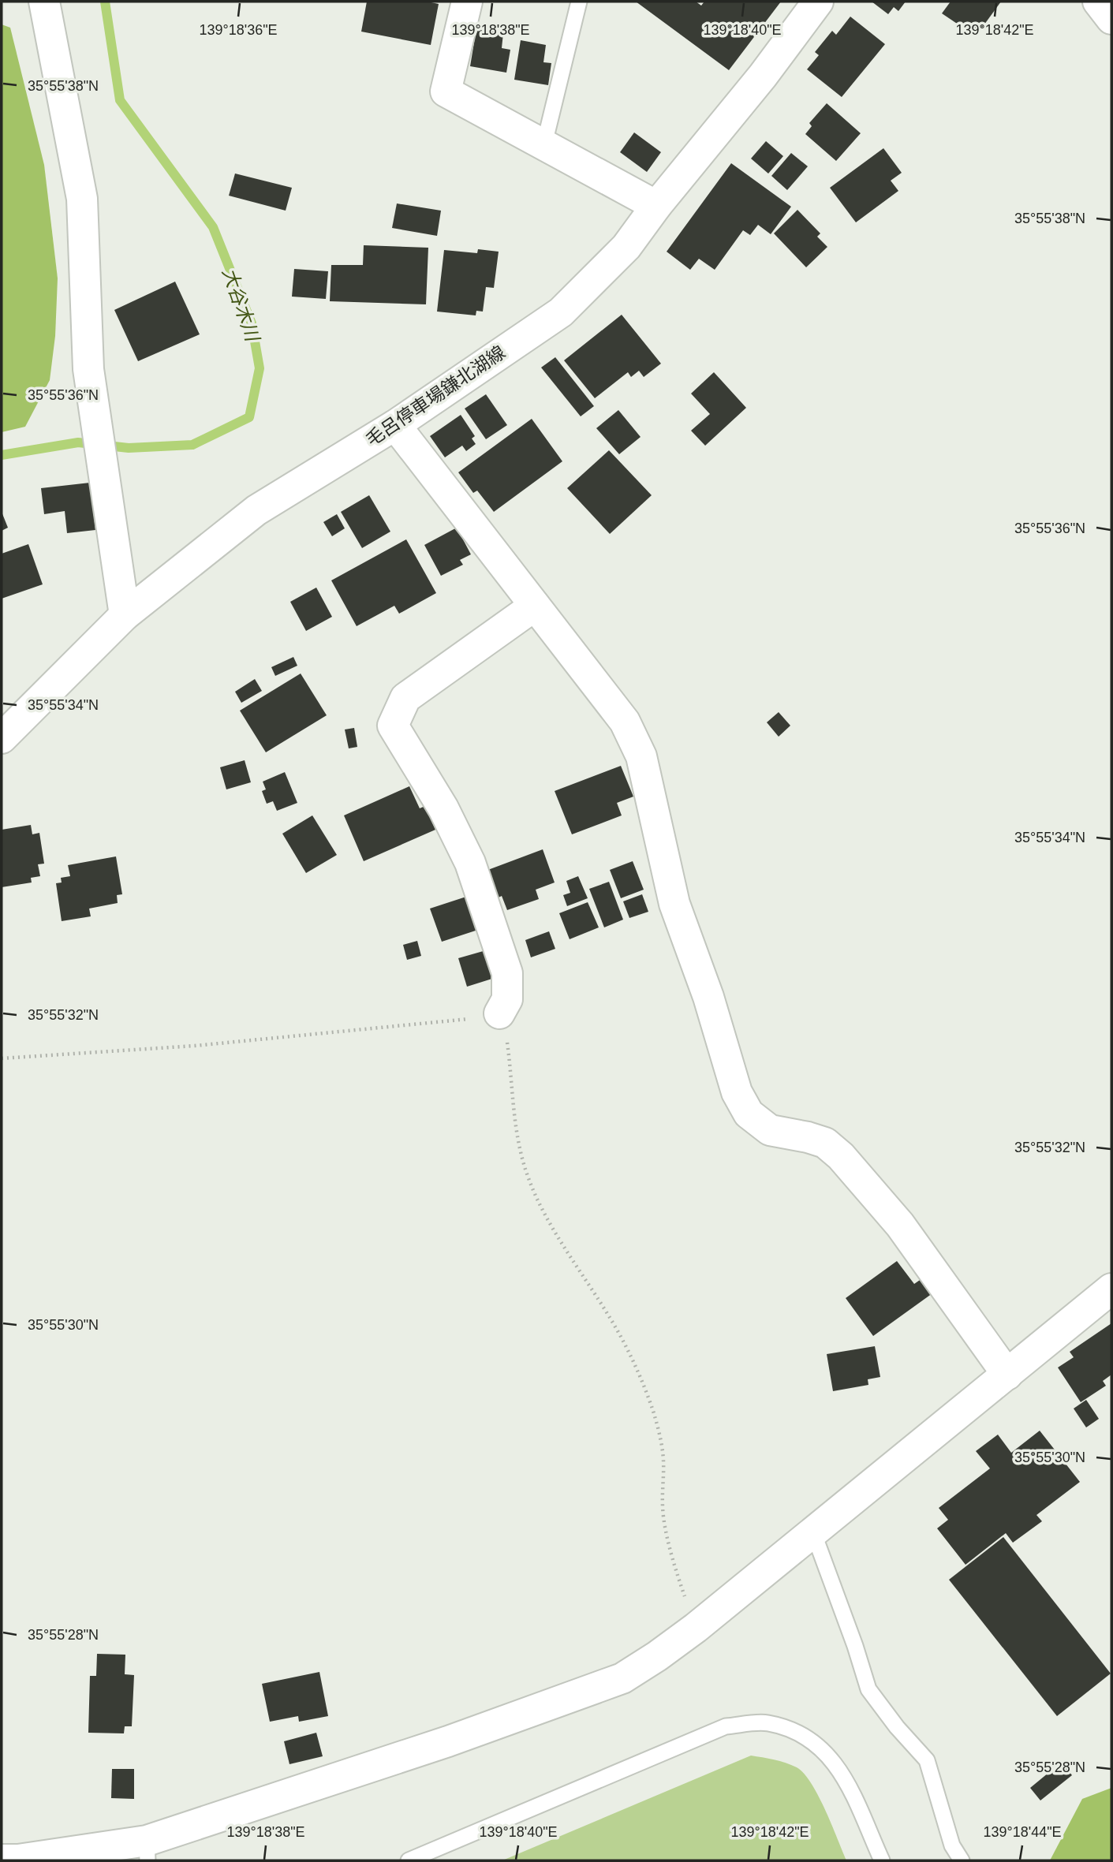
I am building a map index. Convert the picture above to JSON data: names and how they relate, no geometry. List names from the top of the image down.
{
  "streets": {
    "street": ["毛呂停車場鎌北湖線"]
  },
  "water": ["大谷木川"],
  "coordinates": [
    "139°18'36\"E",
    "139°18'38\"E",
    "139°18'40\"E",
    "139°18'42\"E",
    "35°55'38\"N",
    "35°55'36\"N",
    "35°55'34\"N",
    "35°55'32\"N",
    "35°55'30\"N",
    "35°55'28\"N",
    "139°18'44\"E"
  ]
}
